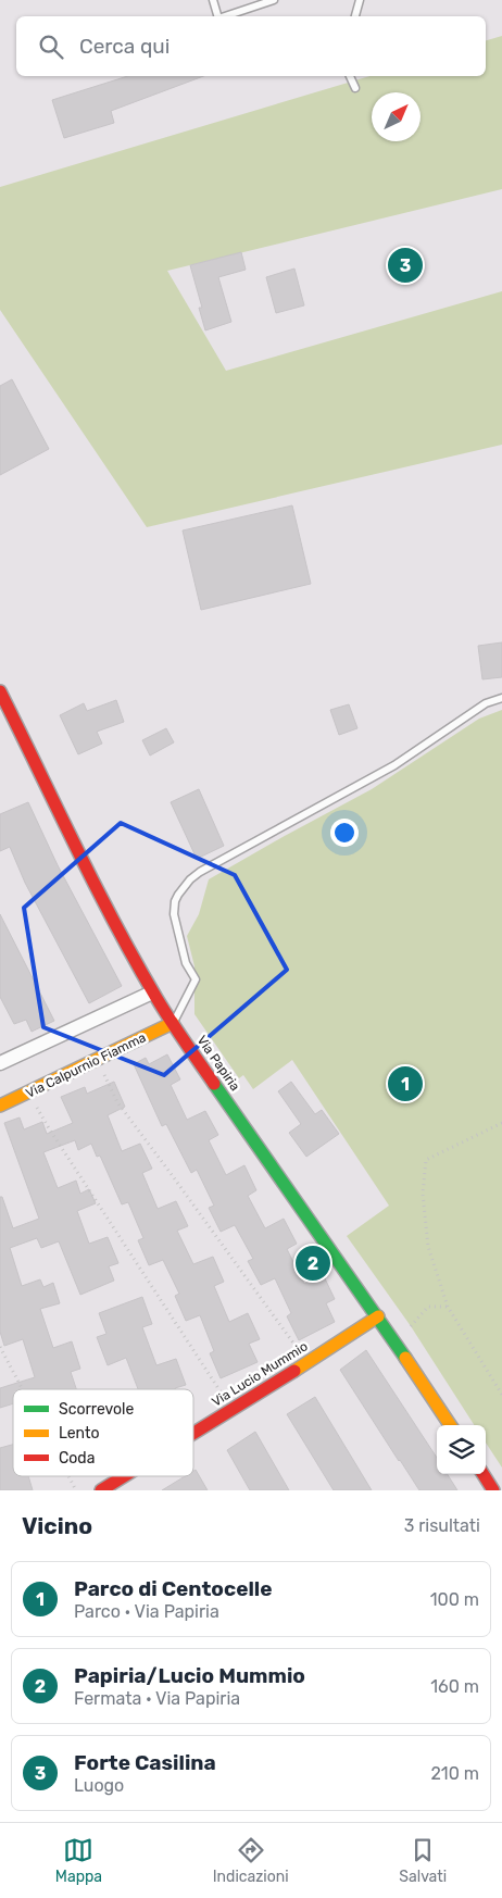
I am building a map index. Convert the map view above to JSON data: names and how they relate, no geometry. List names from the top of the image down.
{
  "streets": {
    "street": ["Via Papiria", "Via Calpurnio Fiamma", "Via Lucio Mummio"]
  },
  "crossings": [
    ["Via Papiria", "Via Calpurnio Fiamma"],
    ["Via Papiria", "Via Lucio Mummio"]
  ],
  "legend": ["Scorrevole", "Lento", "Coda"],
  "north": "top right",
  "page": {
    "search": "Cerca qui",
    "pins": ["3", "1", "2"],
    "heading": ["Vicino", "3 risultati"],
    "list": [
      {
        "mark": "1",
        "name": "Parco di Centocelle",
        "note": "Parco · Via Papiria",
        "value": "100 m"
      },
      {
        "mark": "2",
        "name": "Papiria/Lucio Mummio",
        "note": "Fermata · Via Papiria",
        "value": "160 m"
      },
      {
        "mark": "3",
        "name": "Forte Casilina",
        "note": "Luogo",
        "value": "210 m"
      }
    ],
    "nav": ["Mappa", "Indicazioni", "Salvati"]
  }
}
